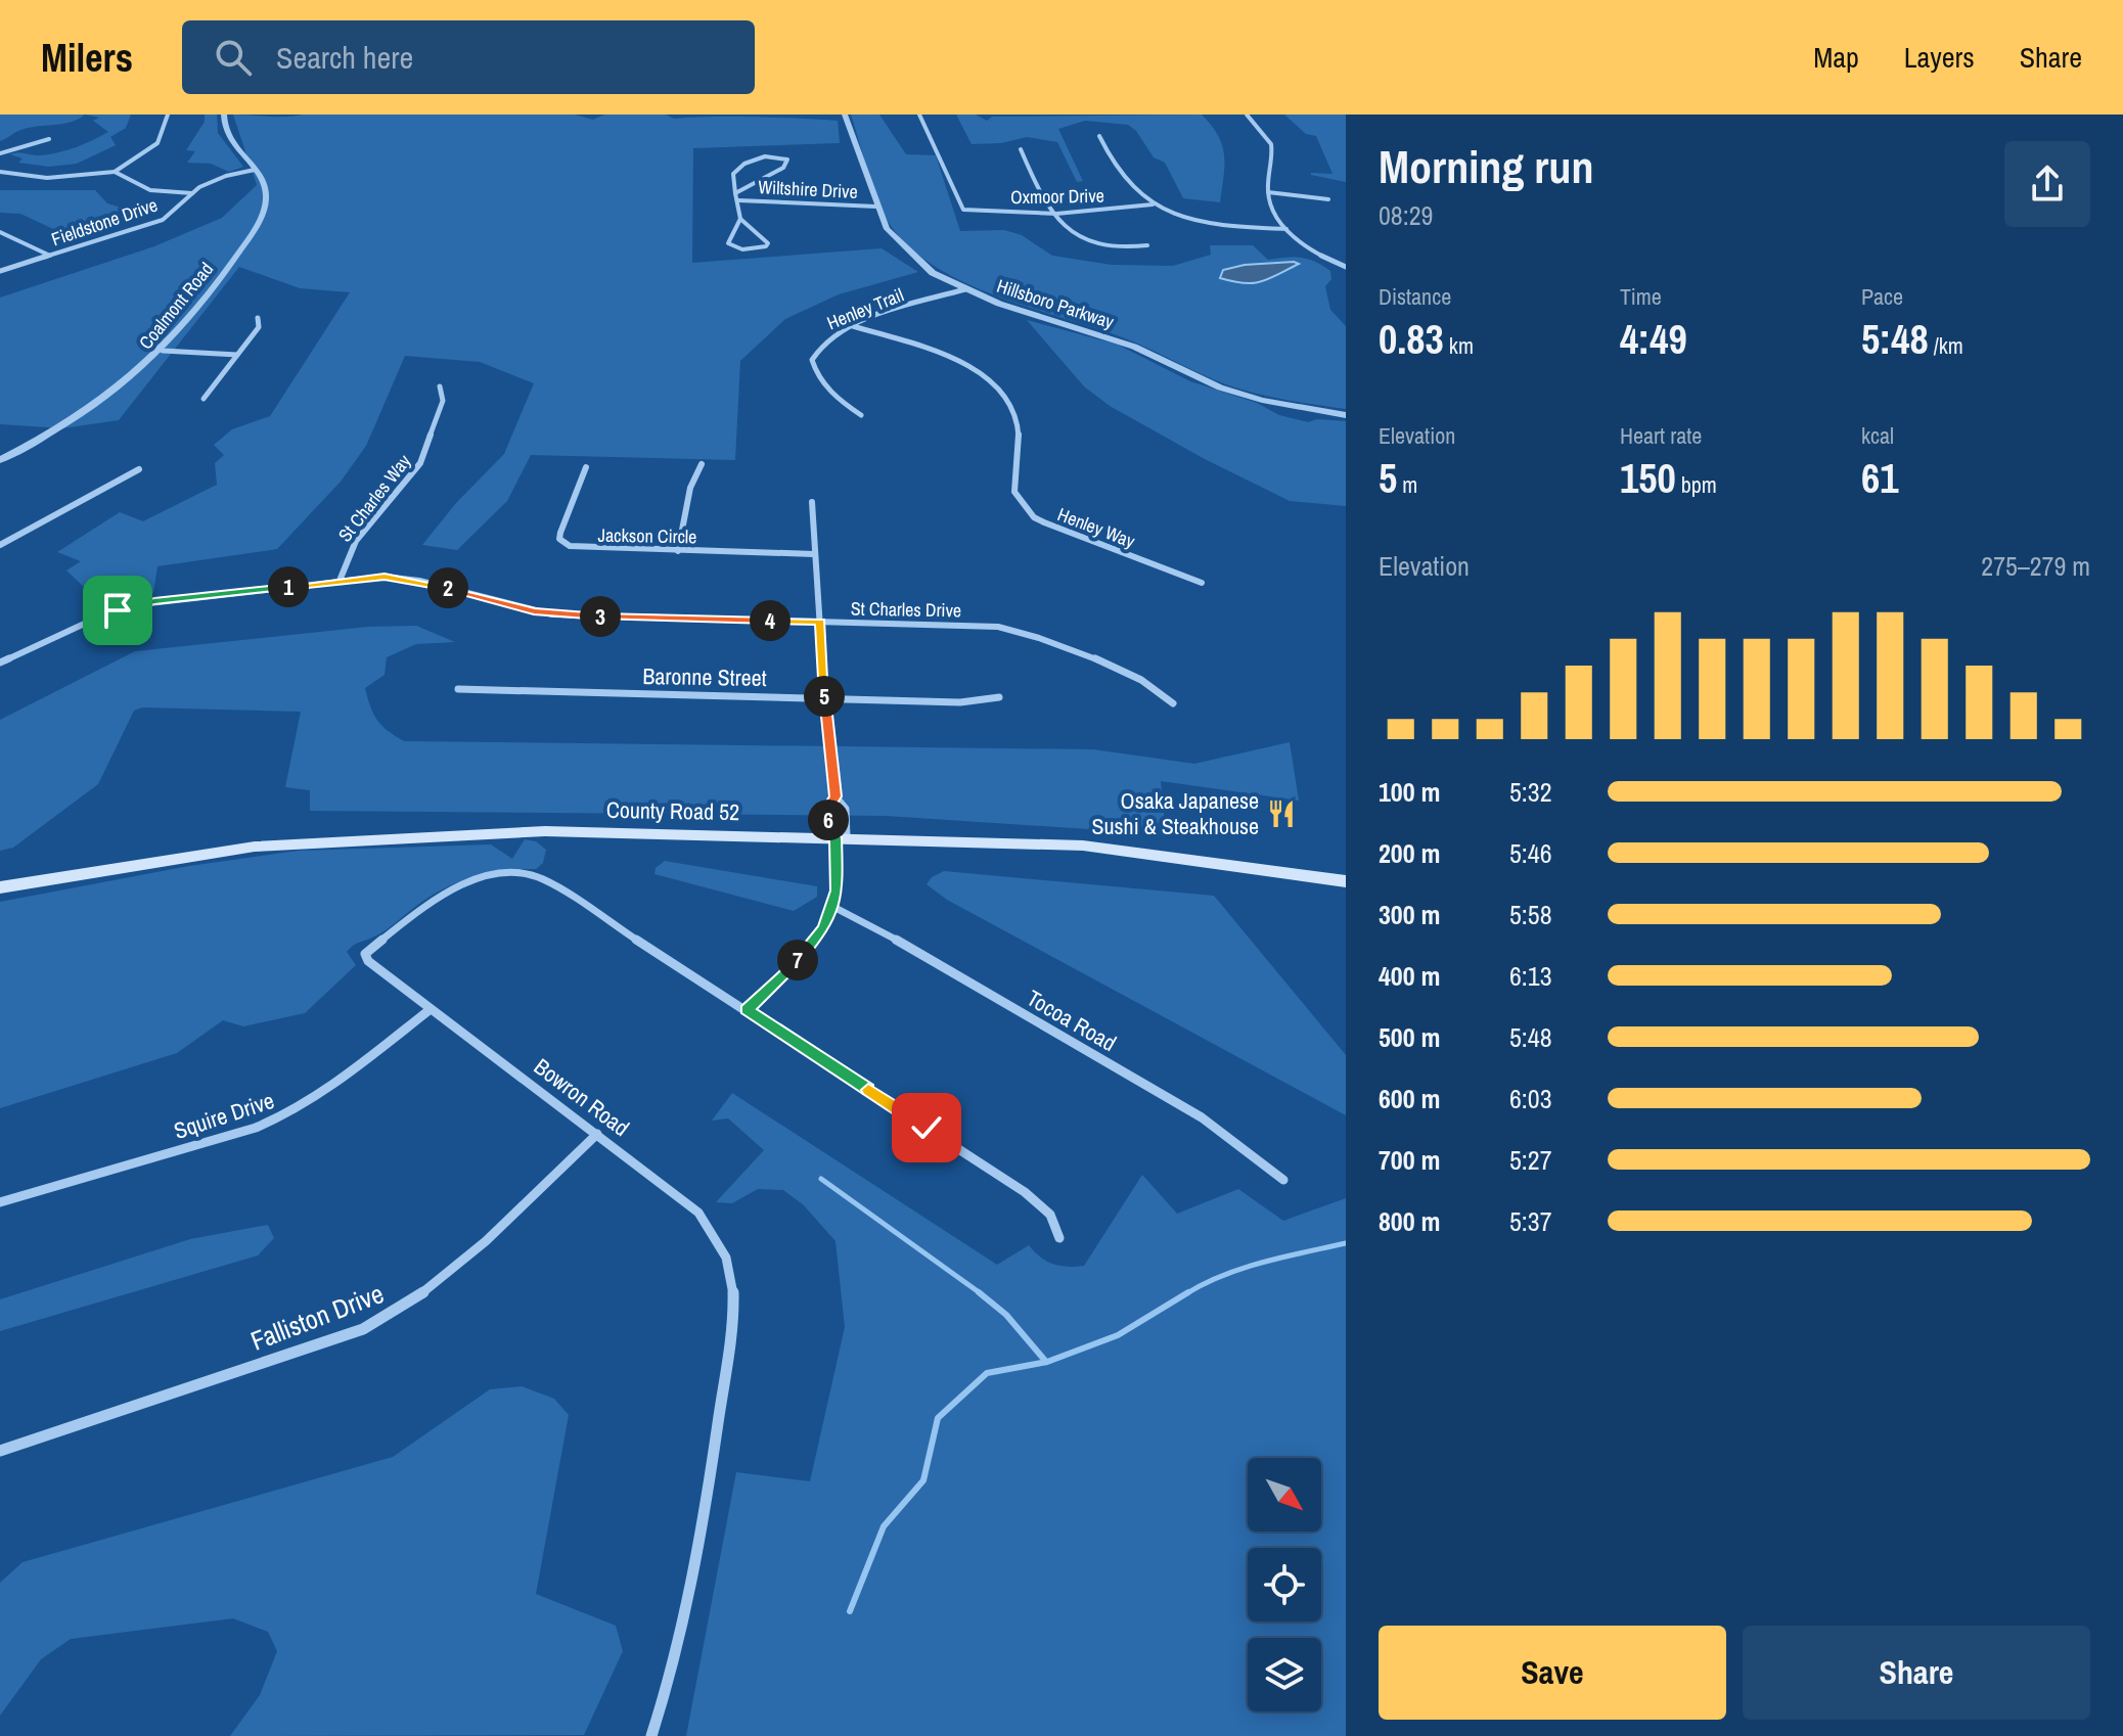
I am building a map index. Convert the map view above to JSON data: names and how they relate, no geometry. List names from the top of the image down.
{
  "streets": {
    "main road": ["County Road 52"],
    "street": [
      "Wiltshire Drive",
      "Oxmoor Drive",
      "Fieldstone Drive",
      "Hillsboro Parkway",
      "Coalmont Road",
      "Henley Trail",
      "St Charles Way",
      "Henley Way",
      "Jackson Circle",
      "St Charles Drive",
      "Baronne Street",
      "Tocoa Road",
      "Bowron Road",
      "Squire Drive",
      "Falliston Drive"
    ]
  },
  "crossings": [
    ["Wiltshire Drive", "Hillsboro Parkway"],
    ["Fieldstone Drive", "Coalmont Road"],
    ["Hillsboro Parkway", "Henley Trail"],
    ["Henley Trail", "Henley Way"],
    ["St Charles Way", "St Charles Drive"],
    ["Bowron Road", "Squire Drive"],
    ["Bowron Road", "Falliston Drive"]
  ],
  "places": {
    "restaurant": ["Osaka Japanese Sushi & Steakhouse"]
  },
  "north": "bottom right",
  "page": {
    "header": "Milers",
    "search": "Search here",
    "nav": ["Map", "Layers", "Share"],
    "heading": ["Morning run", "08:29"],
    "stats": [
      ["Distance", "0.83 km"],
      ["Time", "4:49"],
      ["Pace", "5:48 /km"],
      ["Elevation", "5 m"],
      ["Heart rate", "150 bpm"],
      ["kcal", "61"]
    ],
    "chart": ["Elevation", "275–279 m"],
    "pins": [
      "1",
      "2",
      "3",
      "4",
      "5",
      "6",
      "7"
    ],
    "list": [
      {
        "name": "100 m",
        "note": "5:32"
      },
      {
        "name": "200 m",
        "note": "5:46"
      },
      {
        "name": "300 m",
        "note": "5:58"
      },
      {
        "name": "400 m",
        "note": "6:13"
      },
      {
        "name": "500 m",
        "note": "5:48"
      },
      {
        "name": "600 m",
        "note": "6:03"
      },
      {
        "name": "700 m",
        "note": "5:27"
      },
      {
        "name": "800 m",
        "note": "5:37"
      }
    ],
    "buttons": ["Save", "Share"]
  }
}
